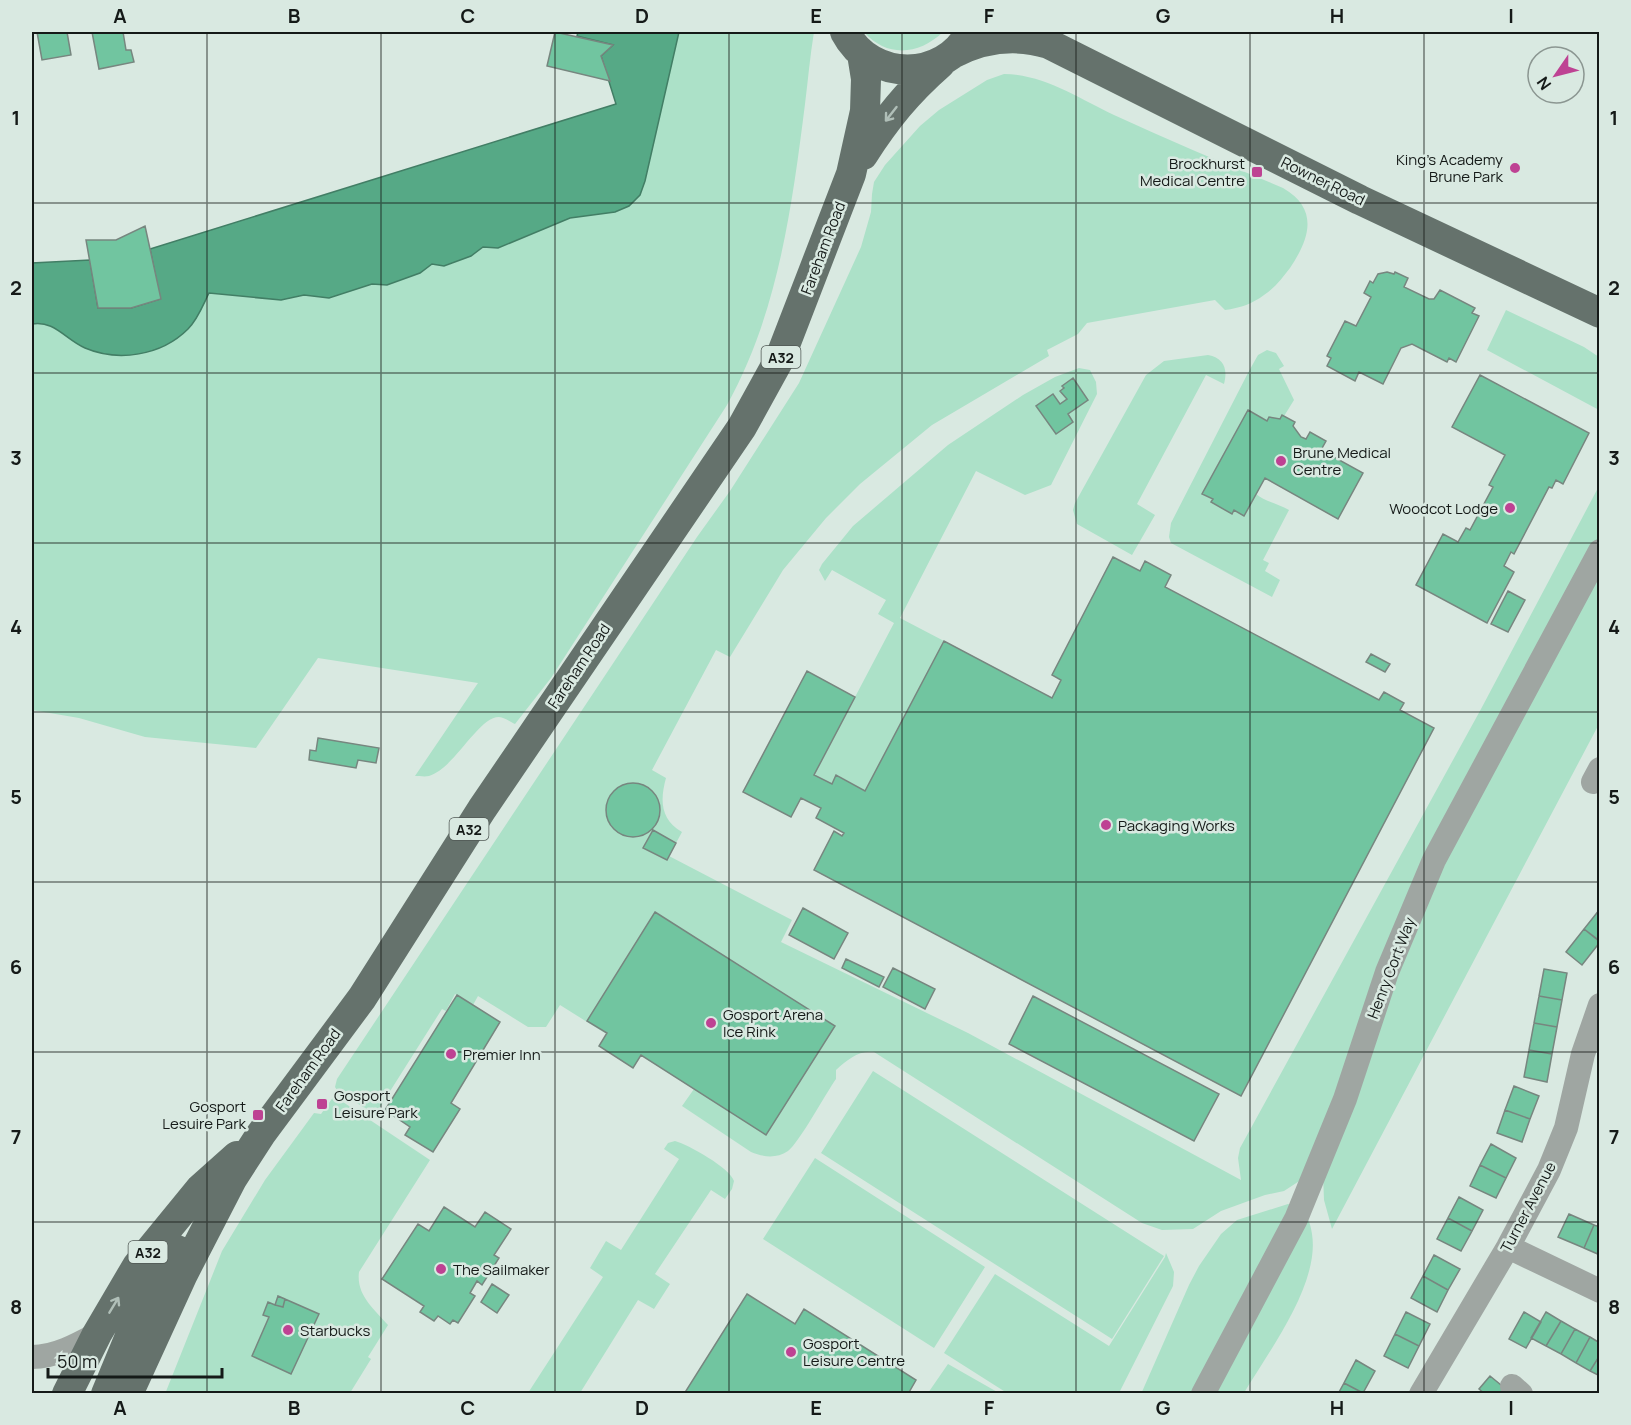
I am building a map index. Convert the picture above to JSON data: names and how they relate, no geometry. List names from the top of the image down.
{
  "streets": {
    "main road": ["Rowner Road", "Fareham Road", "A32"],
    "street": ["Henry Cort Way", "Turner Avenue"]
  },
  "crossings": [
    ["Rowner Road", "Fareham Road"],
    ["Fareham Road", "A32"]
  ],
  "places": {
    "other": [
      "King's Academy Brune Park",
      "Brune Medical Centre",
      "Woodcot Lodge",
      "Packaging Works",
      "Gosport Arena Ice Rink",
      "Premier Inn",
      "The Sailmaker",
      "Starbucks",
      "Gosport Leisure Centre"
    ],
    "transit": ["Brockhurst Medical Centre", "Gosport Leisure Park", "Gosport Lesuire Park"]
  },
  "scale_bar": "50 m",
  "north": "bottom left",
  "grid": {
    "columns": [
      "A",
      "B",
      "C",
      "D",
      "E",
      "F",
      "G",
      "H",
      "I"
    ],
    "rows": [
      "1",
      "2",
      "3",
      "4",
      "5",
      "6",
      "7",
      "8"
    ]
  }
}
